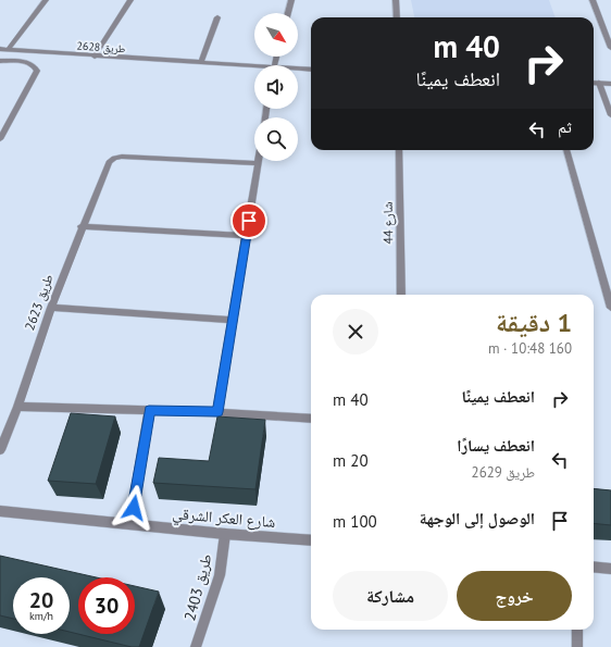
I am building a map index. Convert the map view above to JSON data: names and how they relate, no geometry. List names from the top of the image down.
{
  "streets": {
    "street": [
      "طريق 2628",
      "شارع 44",
      "طريق 2623",
      "شارع العكر الشرقي",
      "طريق 2403"
    ]
  },
  "crossings": [
    ["شارع العكر الشرقي", "طريق 2403"]
  ],
  "north": "bottom right",
  "page": {
    "turn": ["40 m", "انعطف يمينًا"],
    "then": "ثم",
    "heading": ["1 دقيقة", "160 m · 10:48"],
    "list": [
      {
        "name": "انعطف يمينًا",
        "value": "40 m"
      },
      {
        "name": "انعطف يسارًا",
        "note": "طريق 2629",
        "value": "20 m"
      },
      {
        "name": "الوصول إلى الوجهة",
        "value": "100 m"
      }
    ],
    "buttons": ["خروج", "مشاركة"],
    "speed": "20 km/h",
    "limit": "30"
  }
}
